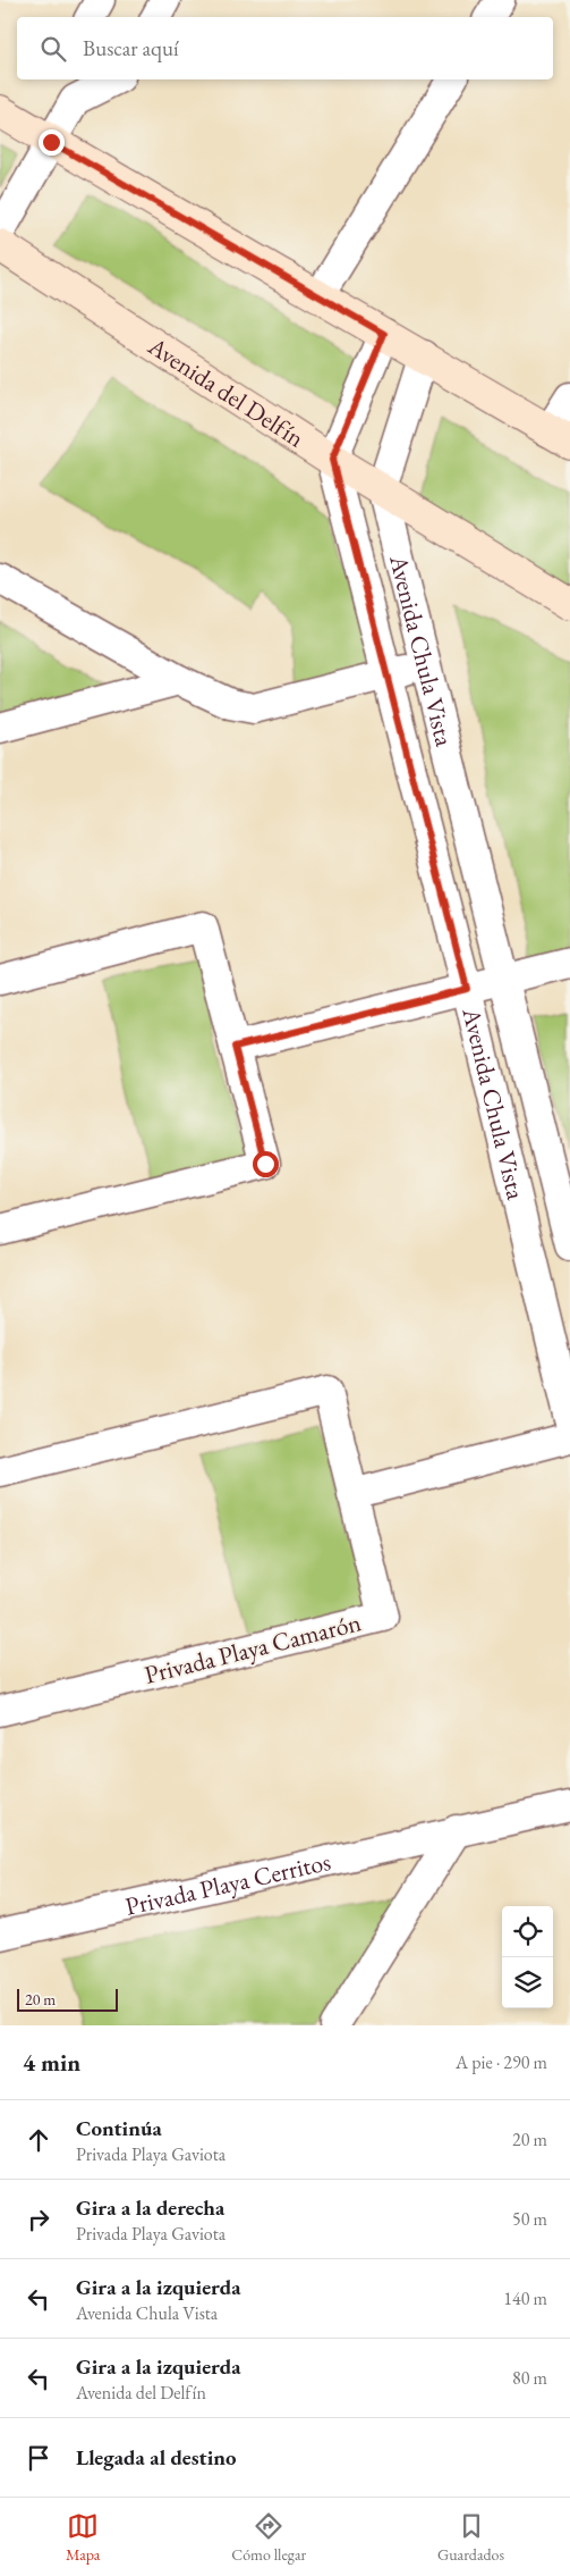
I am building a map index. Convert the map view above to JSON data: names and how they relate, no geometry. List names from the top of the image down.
{
  "streets": {
    "street": [
      "Avenida del Delfín",
      "Avenida Chula Vista",
      "Privada Playa Camarón",
      "Privada Playa Cerritos"
    ]
  },
  "crossings": [
    ["Avenida del Delfín", "Avenida Chula Vista"]
  ],
  "scale_bar": "20 m",
  "page": {
    "search": "Buscar aquí",
    "scale": "20 m",
    "heading": ["4 min", "A pie · 290 m"],
    "list": [
      ["Continúa", "Privada Playa Gaviota", "20 m"],
      ["Gira a la derecha", "Privada Playa Gaviota", "50 m"],
      ["Gira a la izquierda", "Avenida Chula Vista", "140 m"],
      ["Gira a la izquierda", "Avenida del Delfín", "80 m"],
      "Llegada al destino"
    ],
    "nav": ["Mapa", "Cómo llegar", "Guardados"]
  }
}
